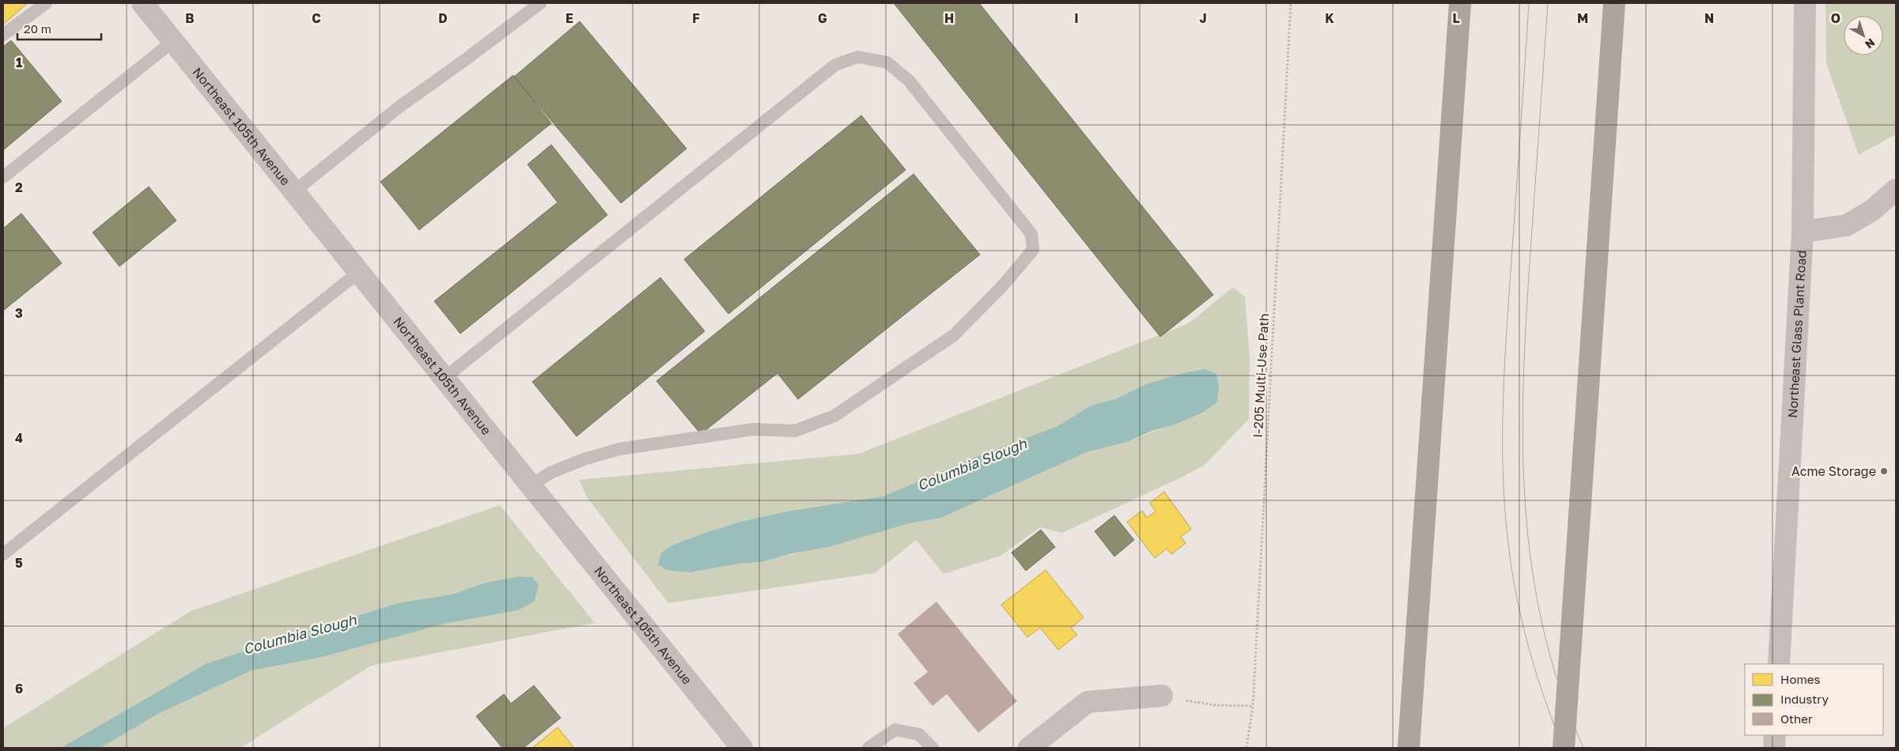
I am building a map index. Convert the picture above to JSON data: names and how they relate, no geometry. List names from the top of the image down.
{
  "streets": {
    "street": ["Northeast 105th Avenue", "Northeast Glass Plant Road"],
    "path": ["I-205 Multi-Use Path"]
  },
  "water": ["Columbia Slough"],
  "places": ["Acme Storage"],
  "legend": ["Homes", "Industry", "Other"],
  "scale_bar": "20 m",
  "north": "bottom right",
  "grid": {
    "columns": [
      "B",
      "C",
      "D",
      "E",
      "F",
      "G",
      "H",
      "I",
      "J",
      "K",
      "L",
      "M",
      "N",
      "O"
    ],
    "rows": [
      "1",
      "2",
      "3",
      "4",
      "5",
      "6"
    ]
  }
}
